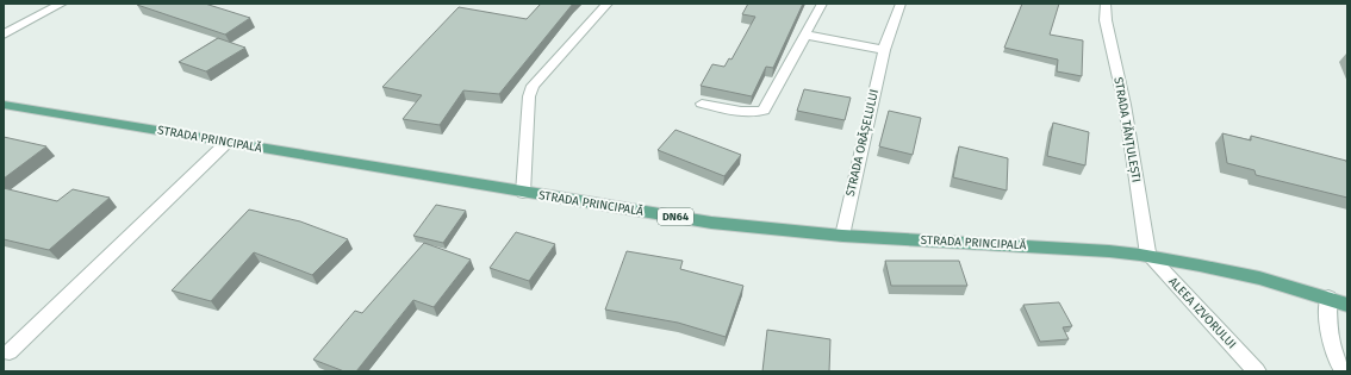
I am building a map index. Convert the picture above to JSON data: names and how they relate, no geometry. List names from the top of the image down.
{
  "streets": {
    "main road": ["STRADA PRINCIPALĂ", "DN64"],
    "street": ["STRADA TĂNȚULEȘTI", "STRADA ORĂȘELULUI", "ALEEA IZVORULUI"]
  },
  "crossings": [
    ["STRADA TĂNȚULEȘTI", "STRADA PRINCIPALĂ"],
    ["STRADA TĂNȚULEȘTI", "ALEEA IZVORULUI"],
    ["STRADA PRINCIPALĂ", "STRADA ORĂȘELULUI"],
    ["STRADA PRINCIPALĂ", "ALEEA IZVORULUI"]
  ]
}
